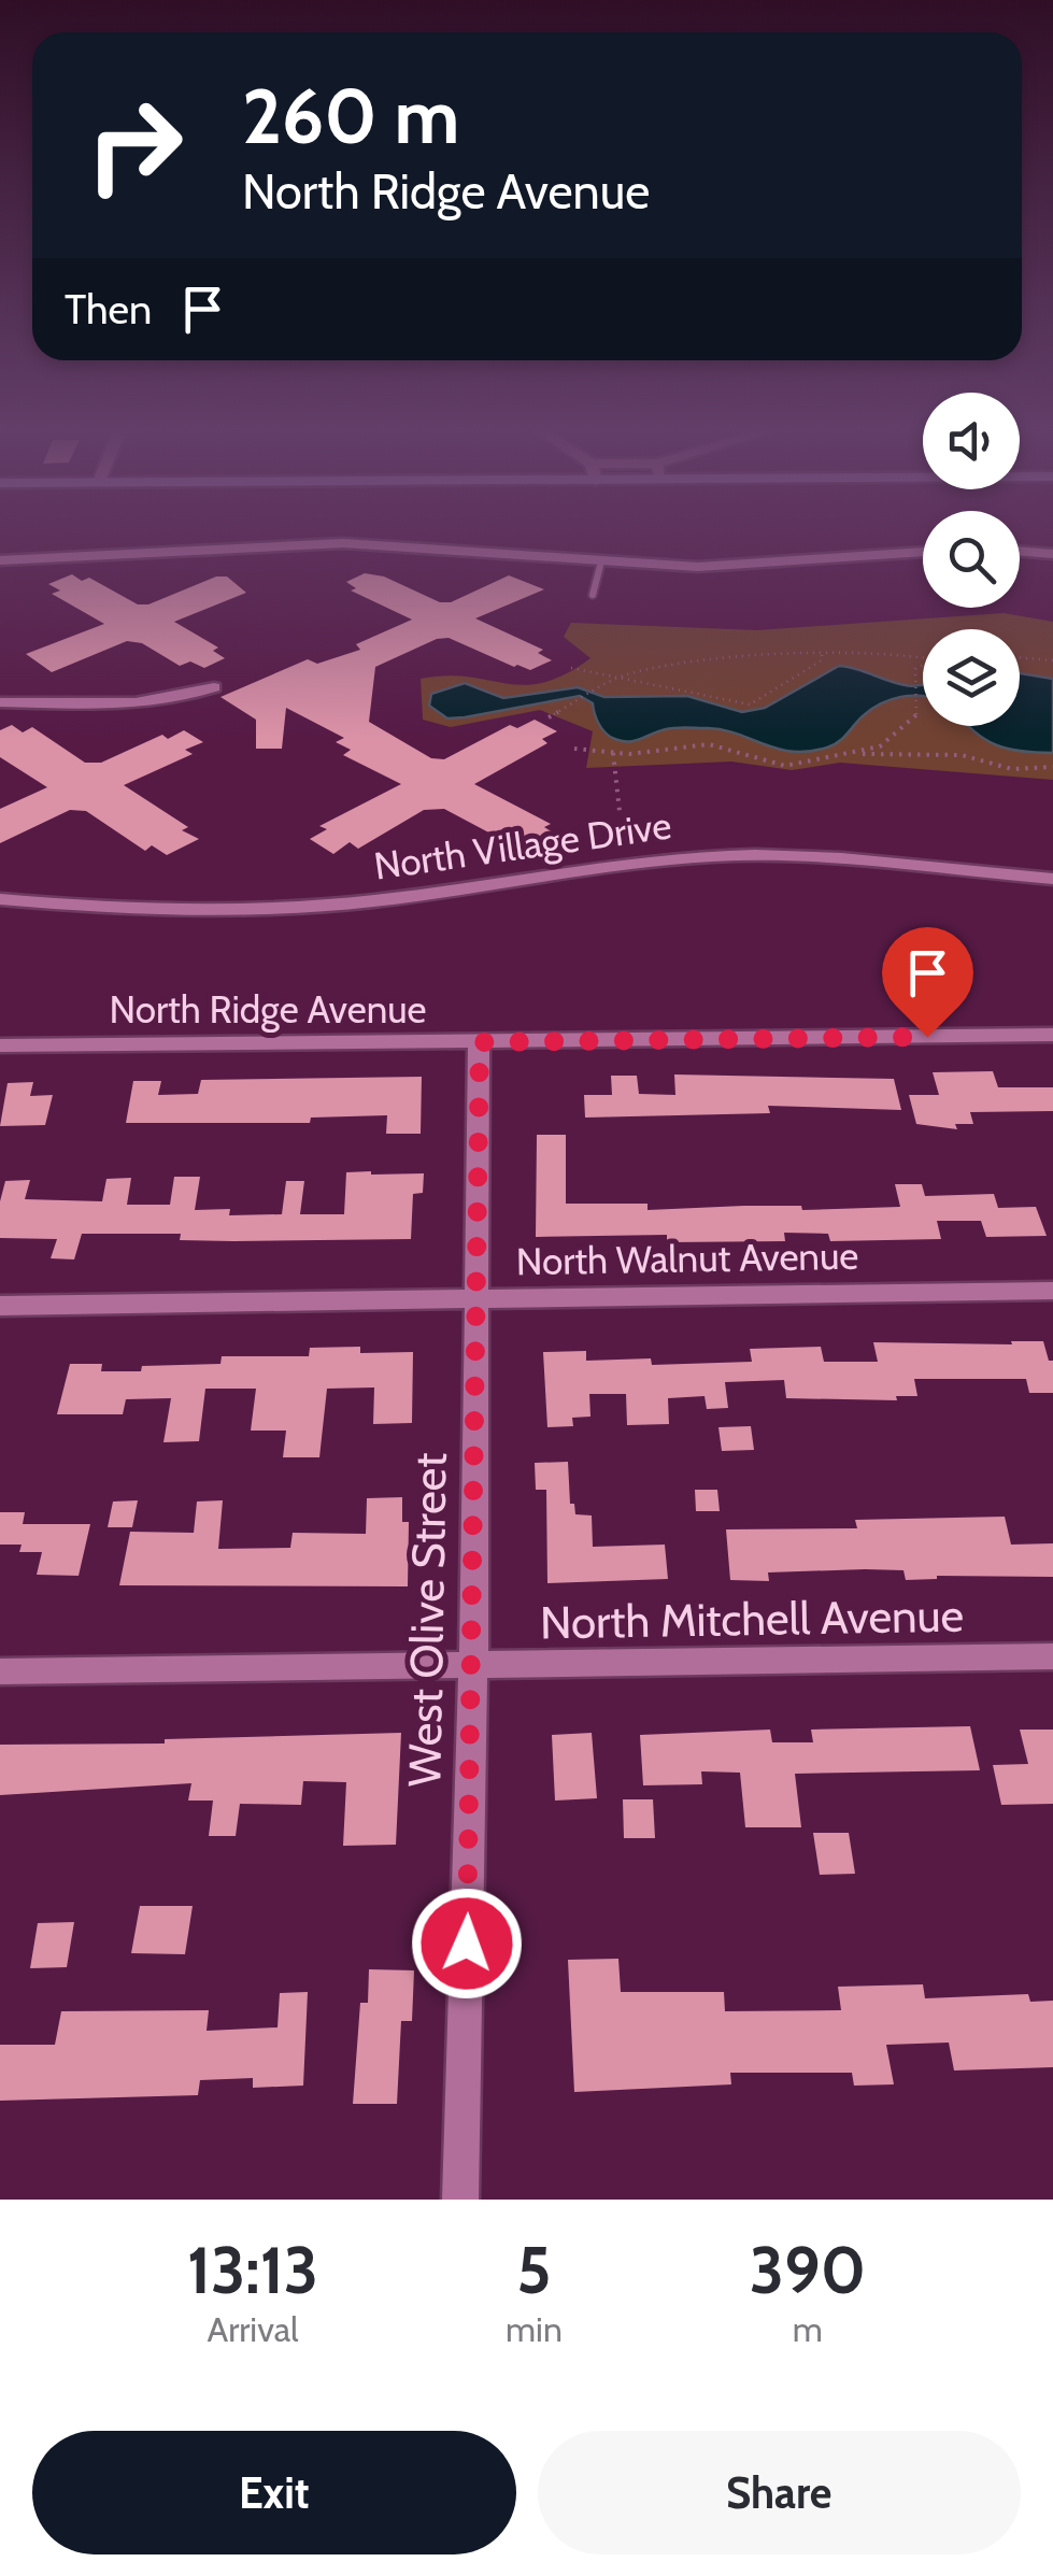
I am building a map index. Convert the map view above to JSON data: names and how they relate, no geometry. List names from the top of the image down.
{
  "streets": {
    "street": [
      "North Village Drive",
      "North Ridge Avenue",
      "North Walnut Avenue",
      "North Mitchell Avenue",
      "West Olive Street"
    ]
  },
  "crossings": [
    ["North Ridge Avenue", "West Olive Street"],
    ["North Walnut Avenue", "West Olive Street"],
    ["North Mitchell Avenue", "West Olive Street"]
  ],
  "page": {
    "turn": ["260 m", "North Ridge Avenue"],
    "then": "Then",
    "eta": [
      "13:13",
      "Arrival",
      "5",
      "min",
      "390",
      "m"
    ],
    "buttons": ["Exit", "Share"]
  }
}
